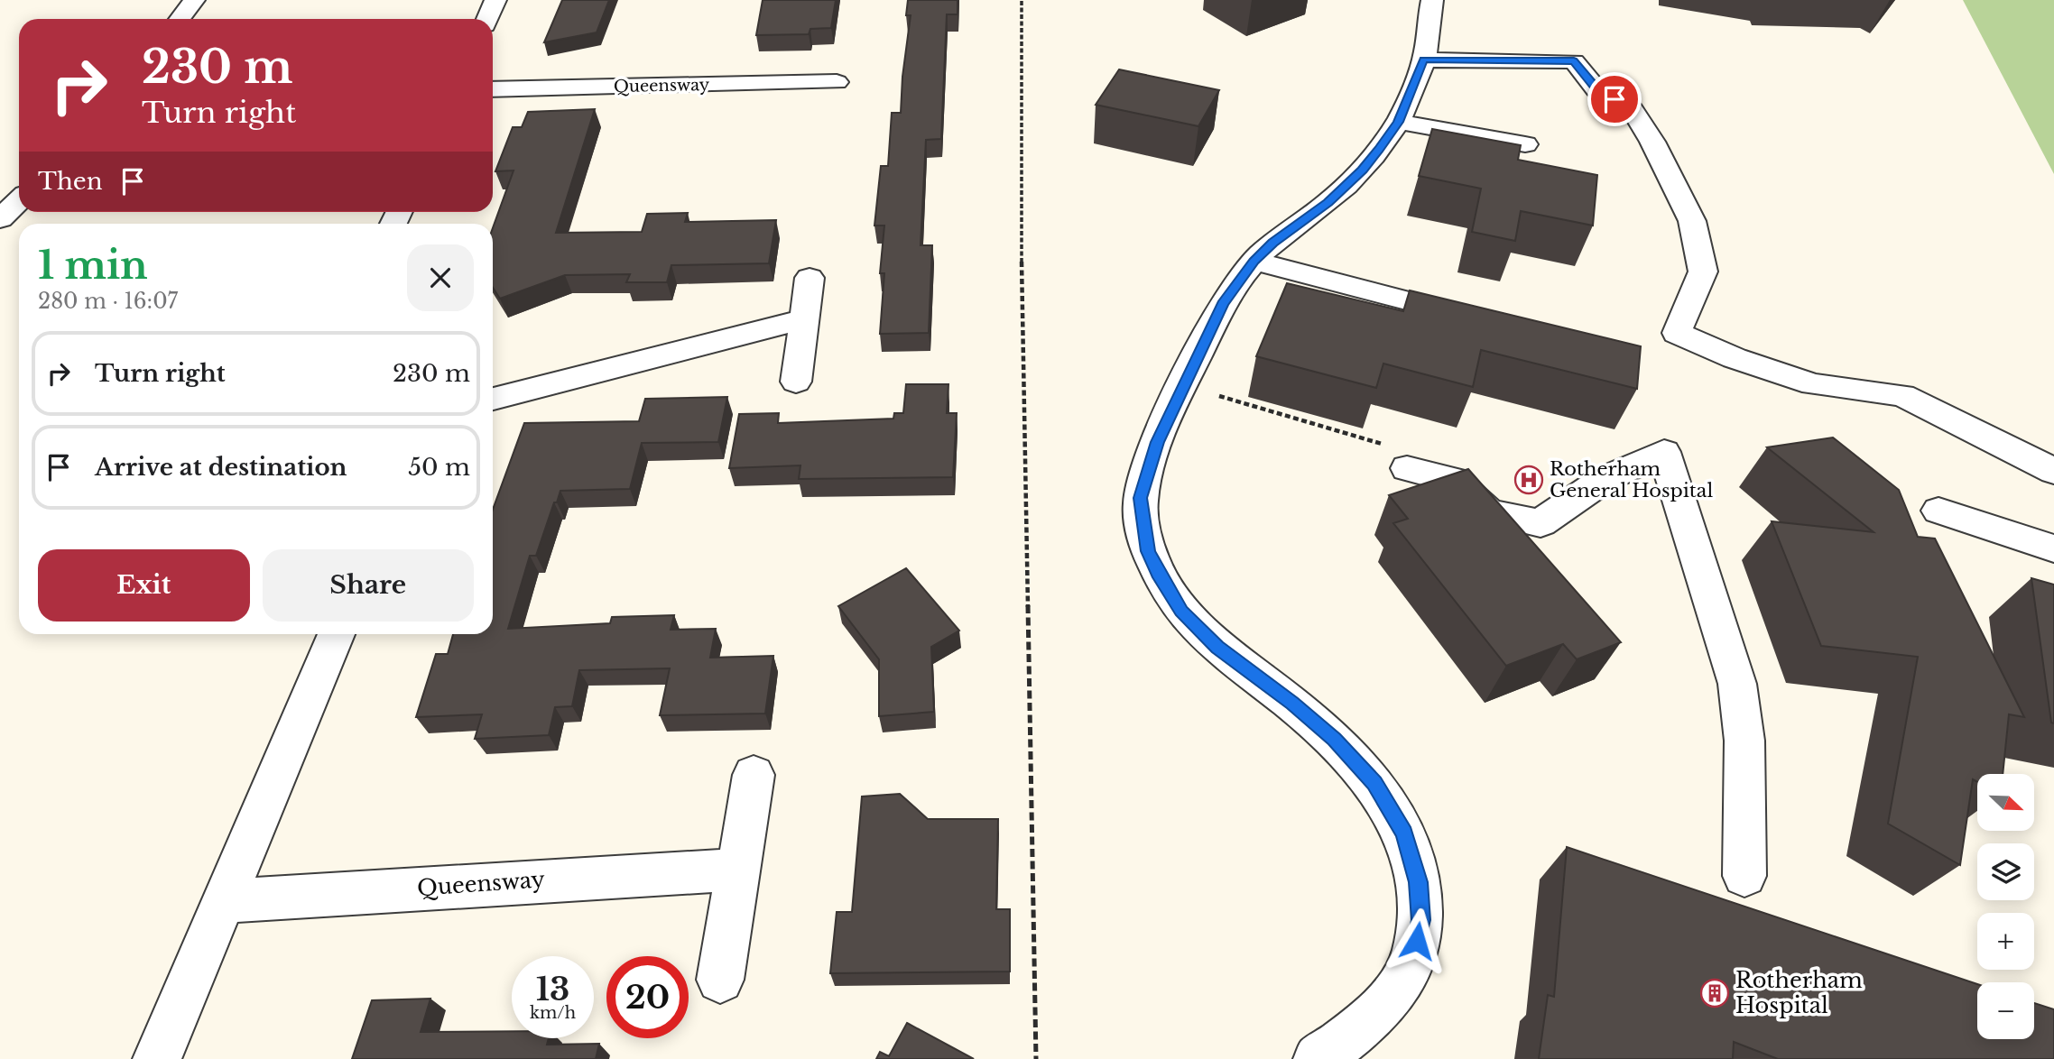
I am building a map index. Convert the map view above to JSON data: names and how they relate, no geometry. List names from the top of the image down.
{
  "streets": {
    "street": ["Queensway"]
  },
  "places": {
    "hospital": ["Rotherham General Hospital"],
    "building": ["Rotherham Hospital"]
  },
  "north": "bottom right",
  "page": {
    "turn": ["230 m", "Turn right"],
    "then": "Then",
    "heading": ["1 min", "280 m · 16:07"],
    "list": [
      {
        "name": "Turn right",
        "value": "230 m"
      },
      {
        "name": "Arrive at destination",
        "value": "50 m"
      }
    ],
    "buttons": ["Exit", "Share"],
    "map_buttons": ["+", "−"],
    "speed": "13 km/h",
    "limit": "20"
  }
}
